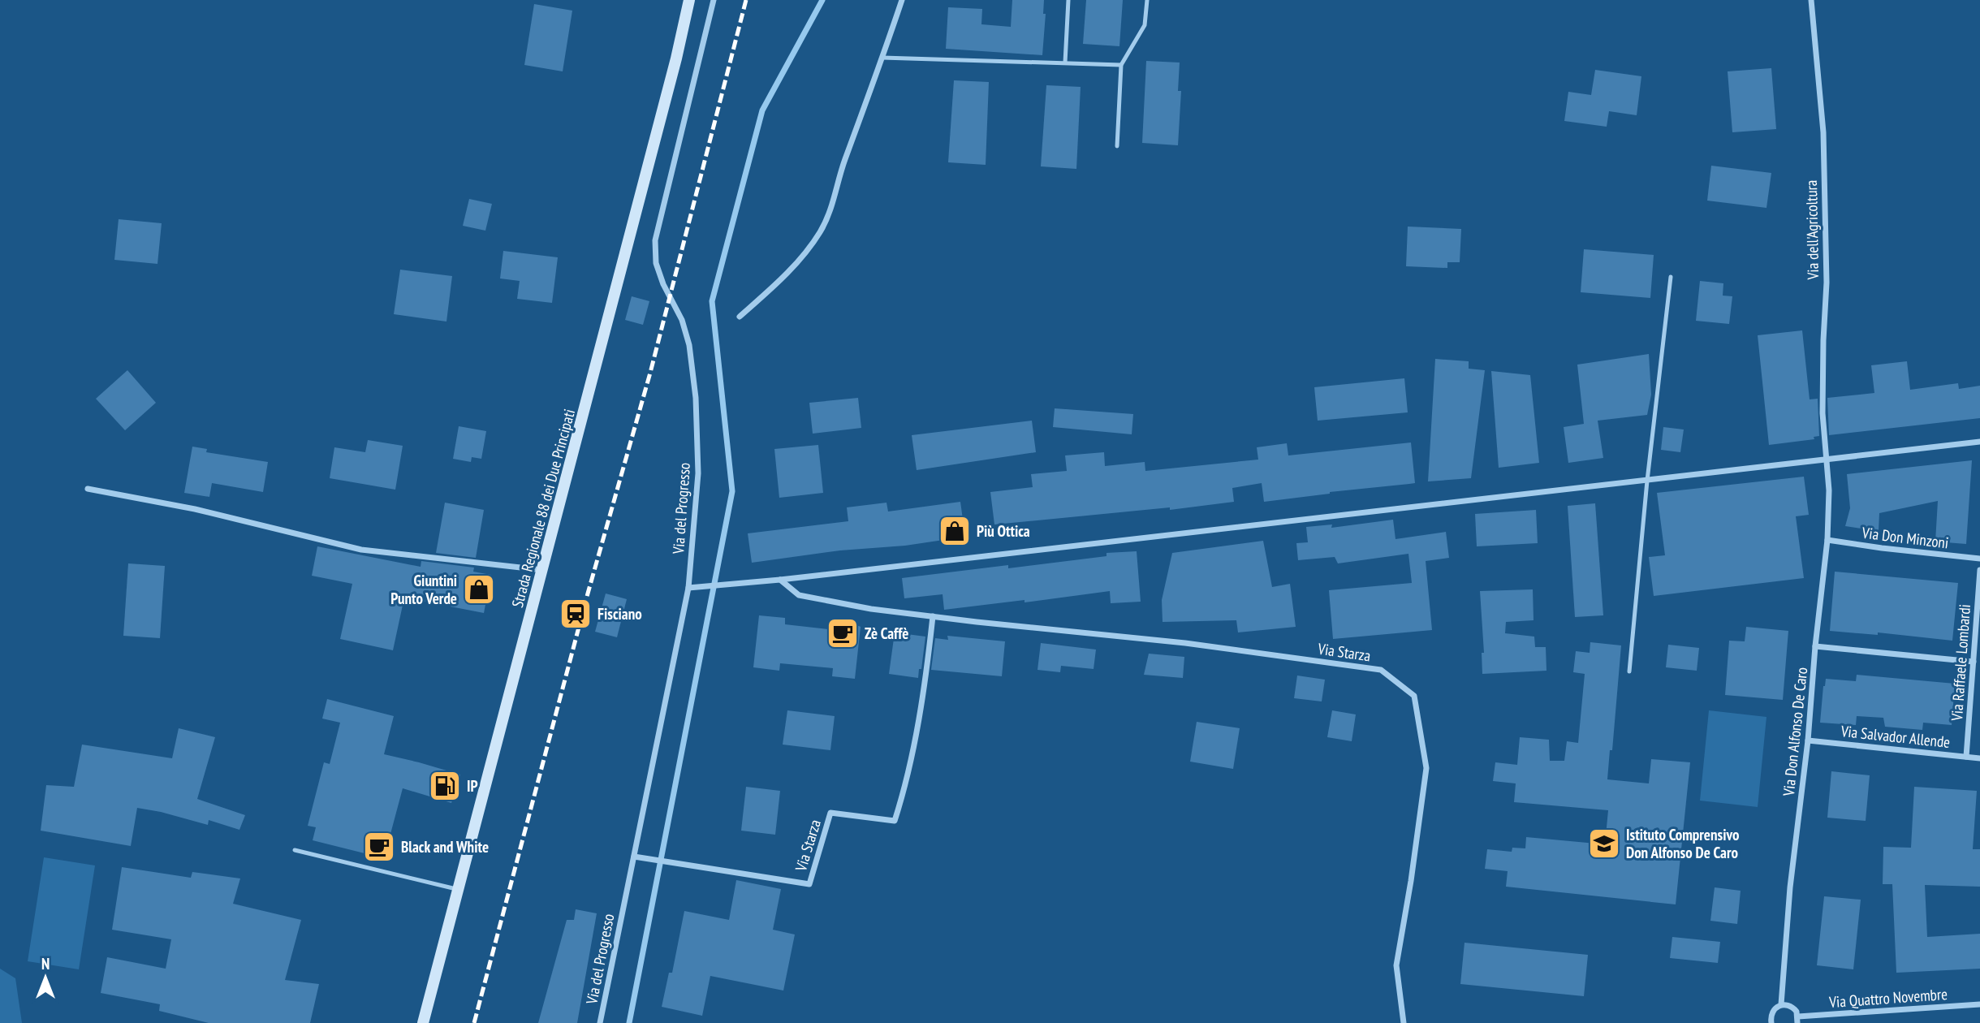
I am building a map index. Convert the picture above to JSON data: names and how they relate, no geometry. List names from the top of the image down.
{
  "streets": {
    "main road": ["Strada Regionale 88 dei Due Principati"],
    "street": [
      "Via dell'Agricoltura",
      "Via del Progresso",
      "Via Don Minzoni",
      "Via Starza",
      "Via Raffaele Lombardi",
      "Via Don Alfonso De Caro",
      "Via Salvador Allende",
      "Via Quattro Novembre"
    ]
  },
  "crossings": [
    ["Via dell'Agricoltura", "Via Don Alfonso De Caro"],
    ["Via del Progresso", "Via Starza"],
    ["Via Don Minzoni", "Via Don Alfonso De Caro"],
    ["Via Raffaele Lombardi", "Via Salvador Allende"],
    ["Via Don Alfonso De Caro", "Via Salvador Allende"]
  ],
  "places": {
    "shop": ["Più Ottica", "Giuntini Punto Verde"],
    "station": ["Fisciano"],
    "cafe": ["Zè Caffè", "Black and White"],
    "fuel station": ["IP"],
    "school or university": ["Istituto Comprensivo Don Alfonso De Caro"]
  },
  "north": "top"
}
